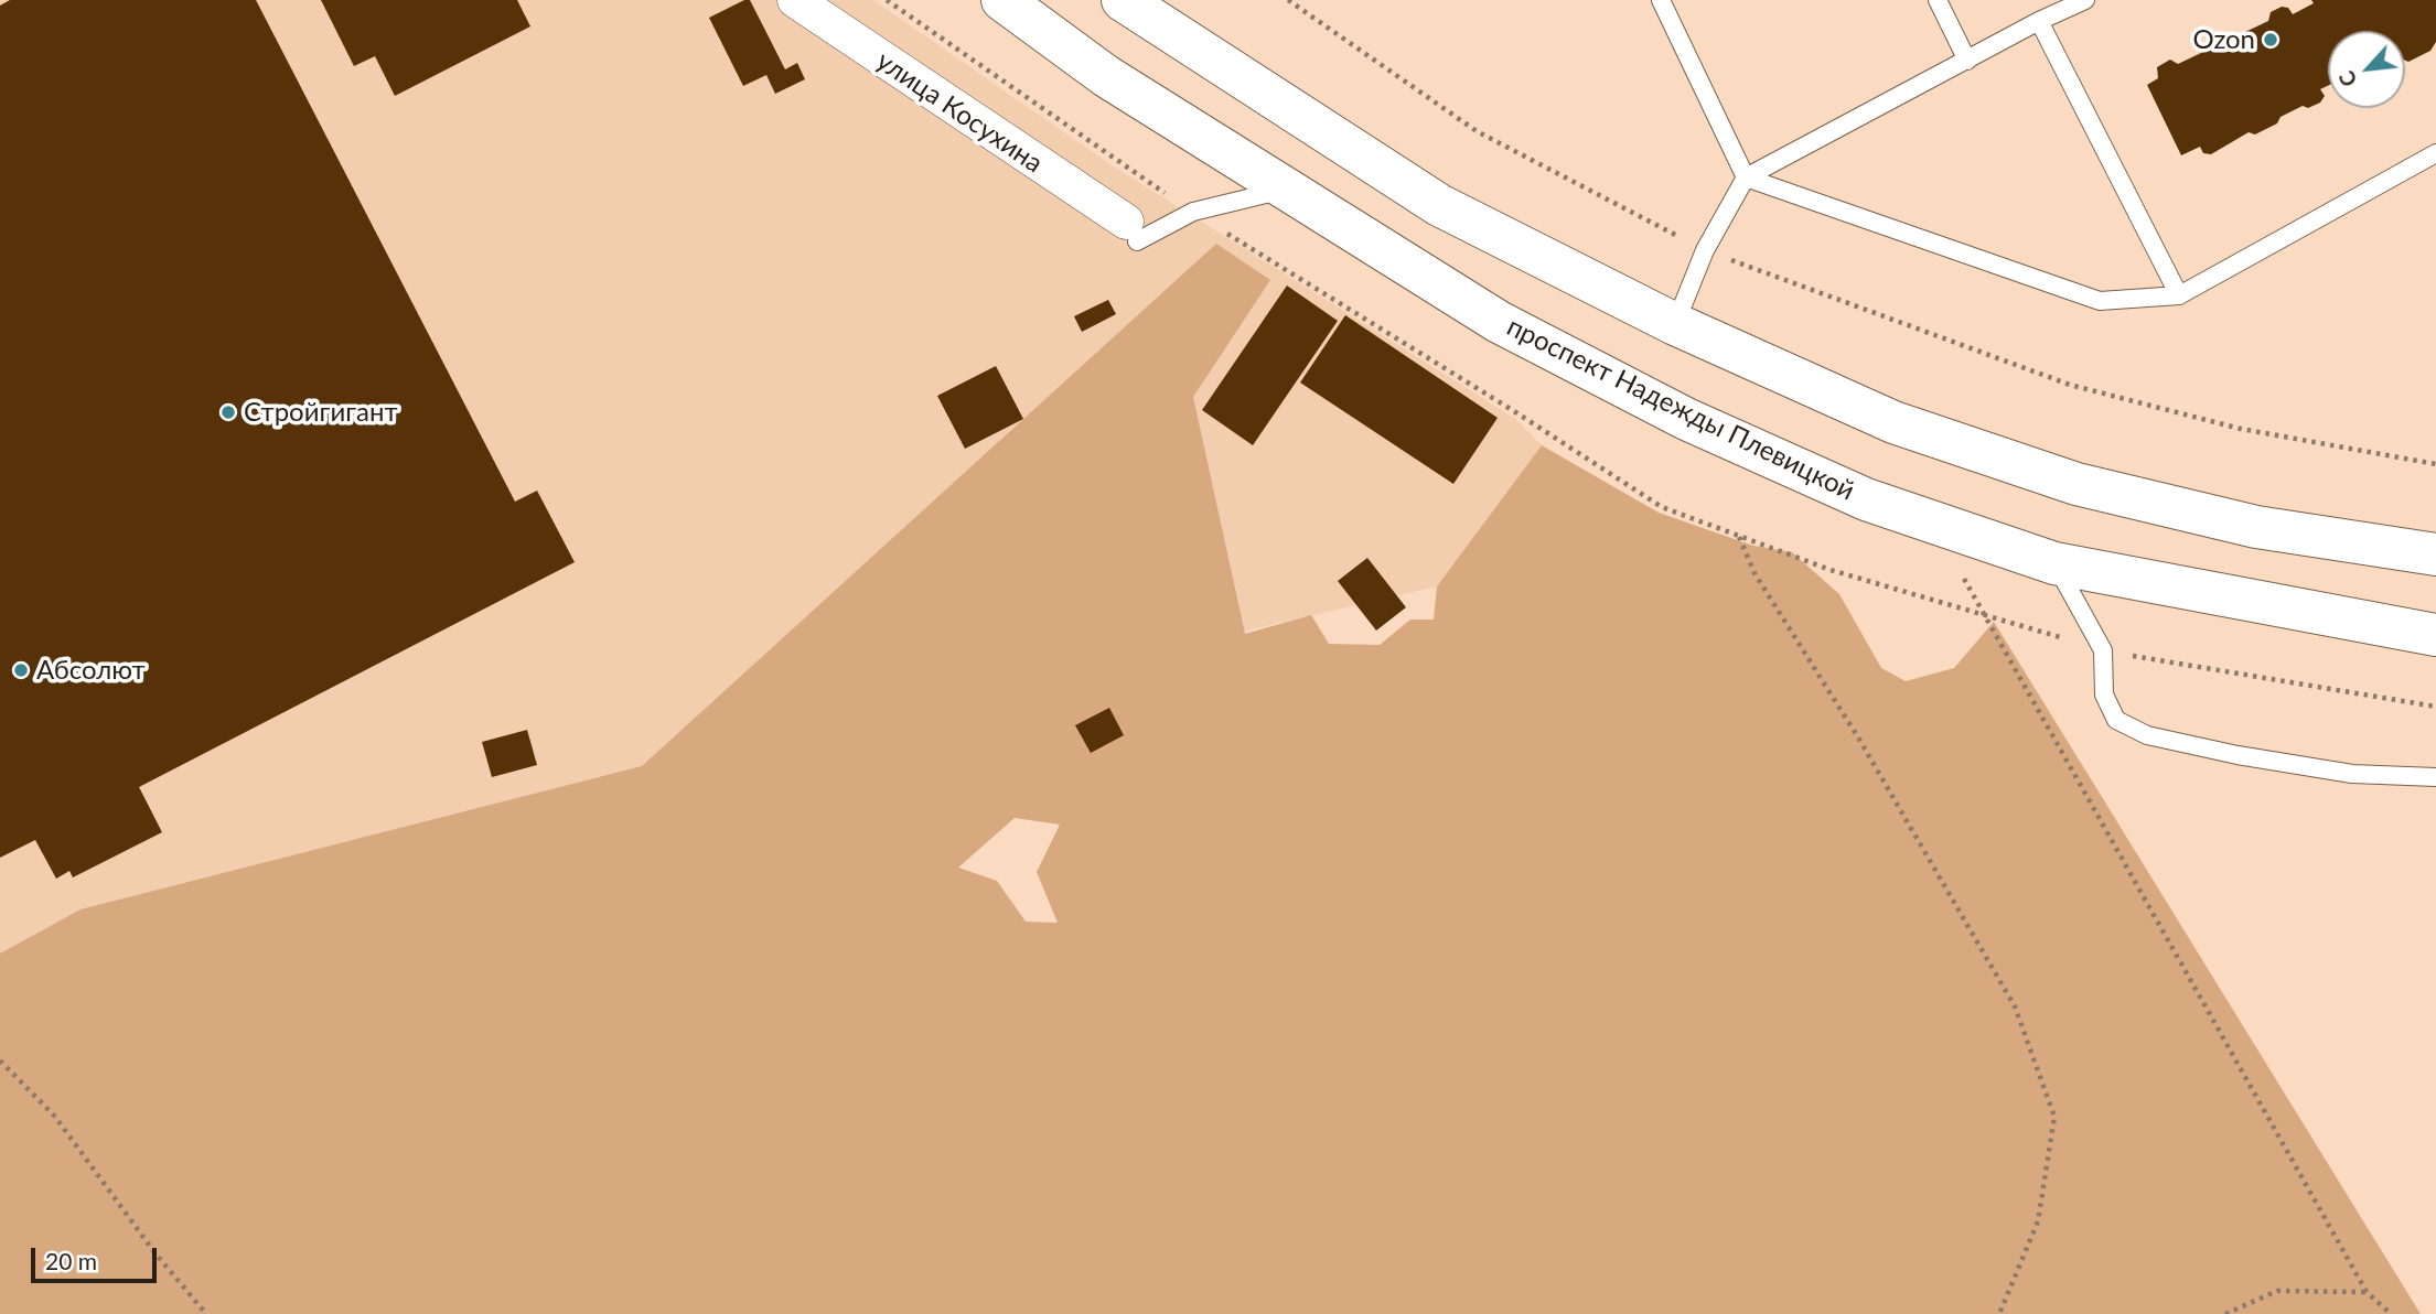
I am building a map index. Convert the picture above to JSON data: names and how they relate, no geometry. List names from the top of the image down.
{
  "streets": {
    "main road": ["проспект Надежды Плевицкой"],
    "street": ["улица Косухина"]
  },
  "places": ["Ozon", "Стройгигант", "Абсолют"],
  "scale_bar": "20 m",
  "north": "bottom left"
}
